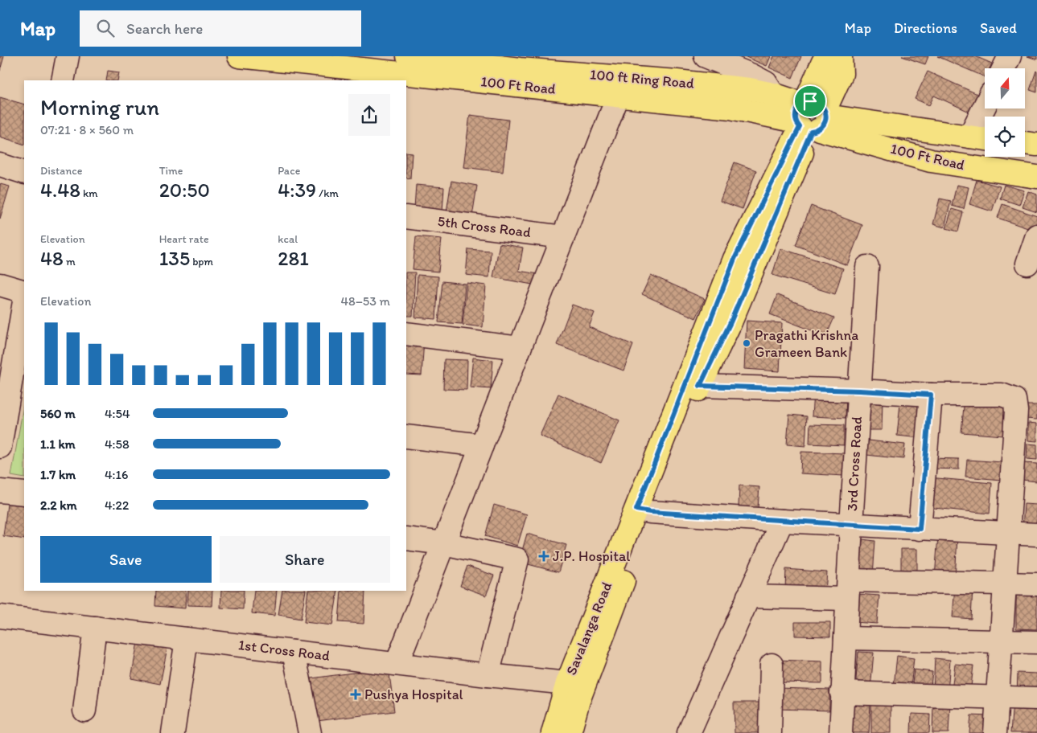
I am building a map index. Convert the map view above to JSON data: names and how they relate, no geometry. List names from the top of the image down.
{
  "streets": {
    "main road": ["100 ft Ring Road", "100 Ft Road", "Savalanga Road"],
    "street": ["5th Cross Road", "3rd Cross Road", "1st Cross Road"]
  },
  "crossings": [
    ["100 ft Ring Road", "100 Ft Road"],
    ["100 ft Ring Road", "Savalanga Road"],
    ["100 Ft Road", "Savalanga Road"],
    ["Savalanga Road", "1st Cross Road"]
  ],
  "places": {
    "other": ["Pragathi Krishna Grameen Bank"],
    "health": ["J.P. Hospital", "Pushya Hospital"]
  },
  "north": "top",
  "page": {
    "header": "Map",
    "search": "Search here",
    "nav": ["Map", "Directions", "Saved"],
    "heading": ["Morning run", "07:21 · 8 × 560 m"],
    "stats": [
      ["Distance", "4.48 km"],
      ["Time", "20:50"],
      ["Pace", "4:39 /km"],
      ["Elevation", "48 m"],
      ["Heart rate", "135 bpm"],
      ["kcal", "281"]
    ],
    "chart": ["Elevation", "48–53 m"],
    "list": [
      {
        "name": "560 m",
        "note": "4:54"
      },
      {
        "name": "1.1 km",
        "note": "4:58"
      },
      {
        "name": "1.7 km",
        "note": "4:16"
      },
      {
        "name": "2.2 km",
        "note": "4:22"
      }
    ],
    "buttons": ["Save", "Share"]
  }
}
